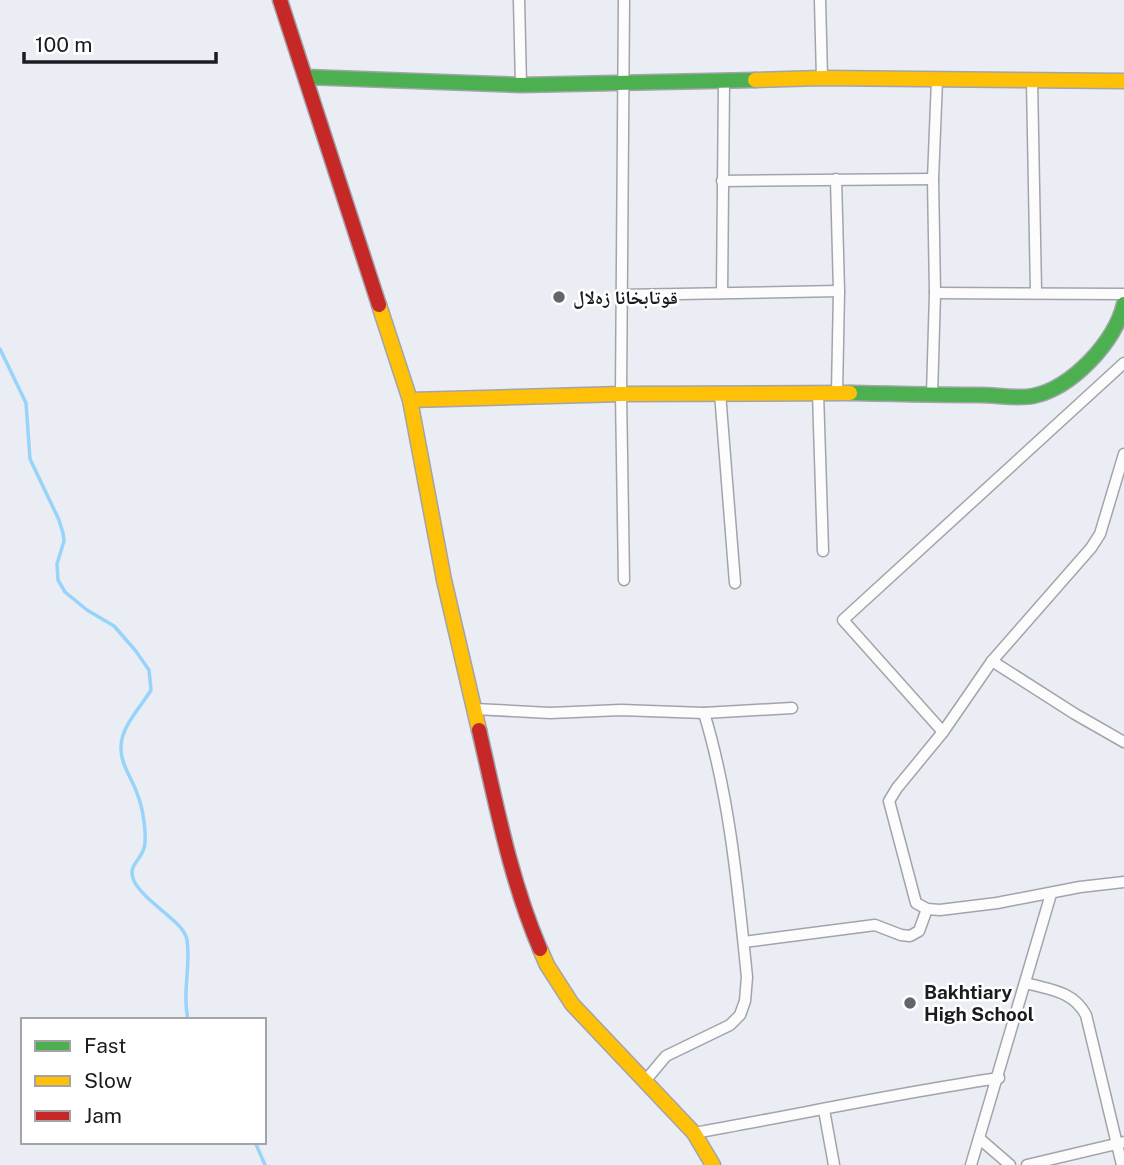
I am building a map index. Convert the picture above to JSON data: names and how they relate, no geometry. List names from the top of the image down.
{
  "places": ["قوتابخانا زەلال", "Bakhtiary High School"],
  "legend": ["Fast", "Slow", "Jam"],
  "scale_bar": "100 m"
}
